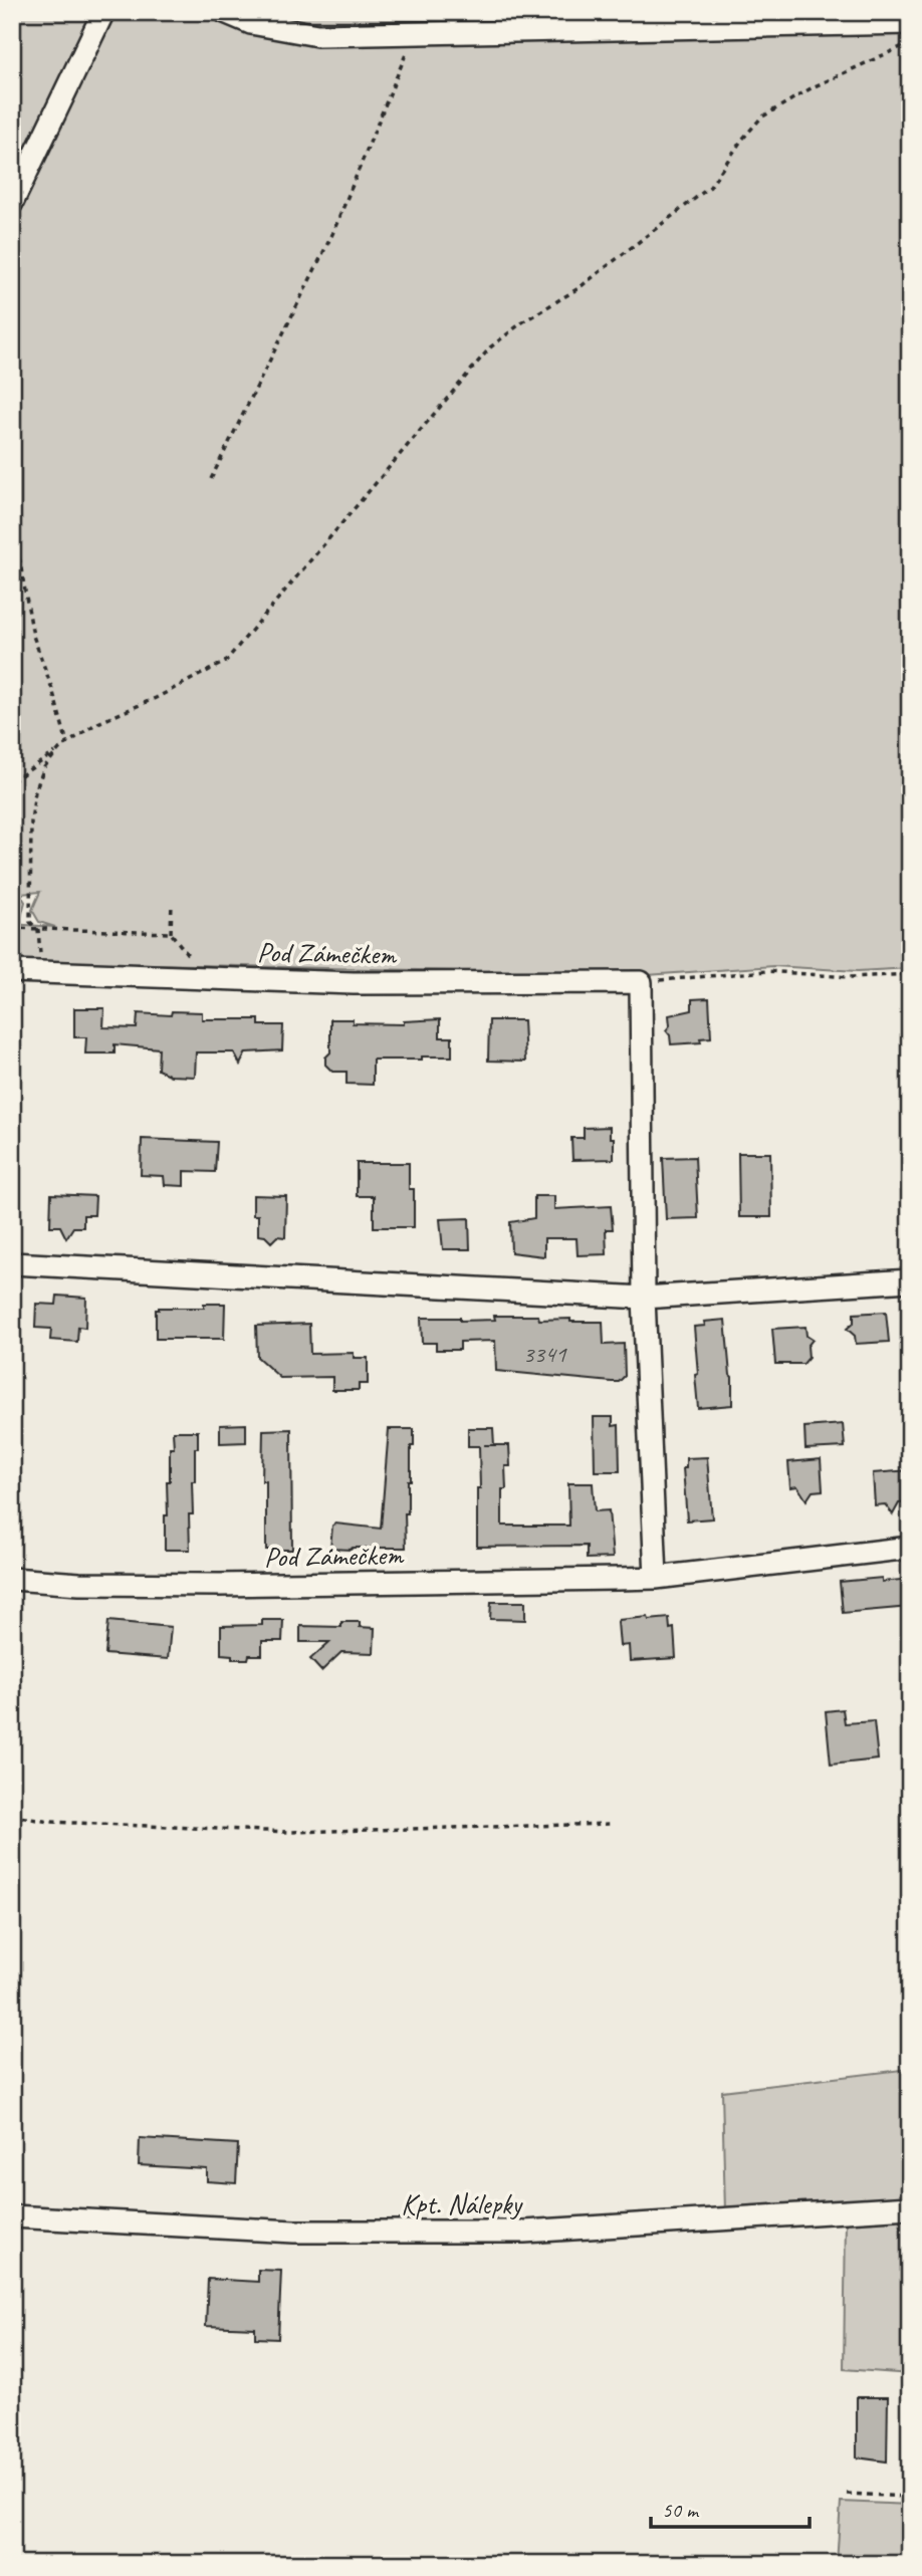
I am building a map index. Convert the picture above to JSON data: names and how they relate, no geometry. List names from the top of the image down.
{
  "streets": {
    "street": ["Pod Zámečkem", "Kpt. Nálepky"]
  },
  "house_numbers": ["3341"],
  "scale_bar": "50 m"
}
